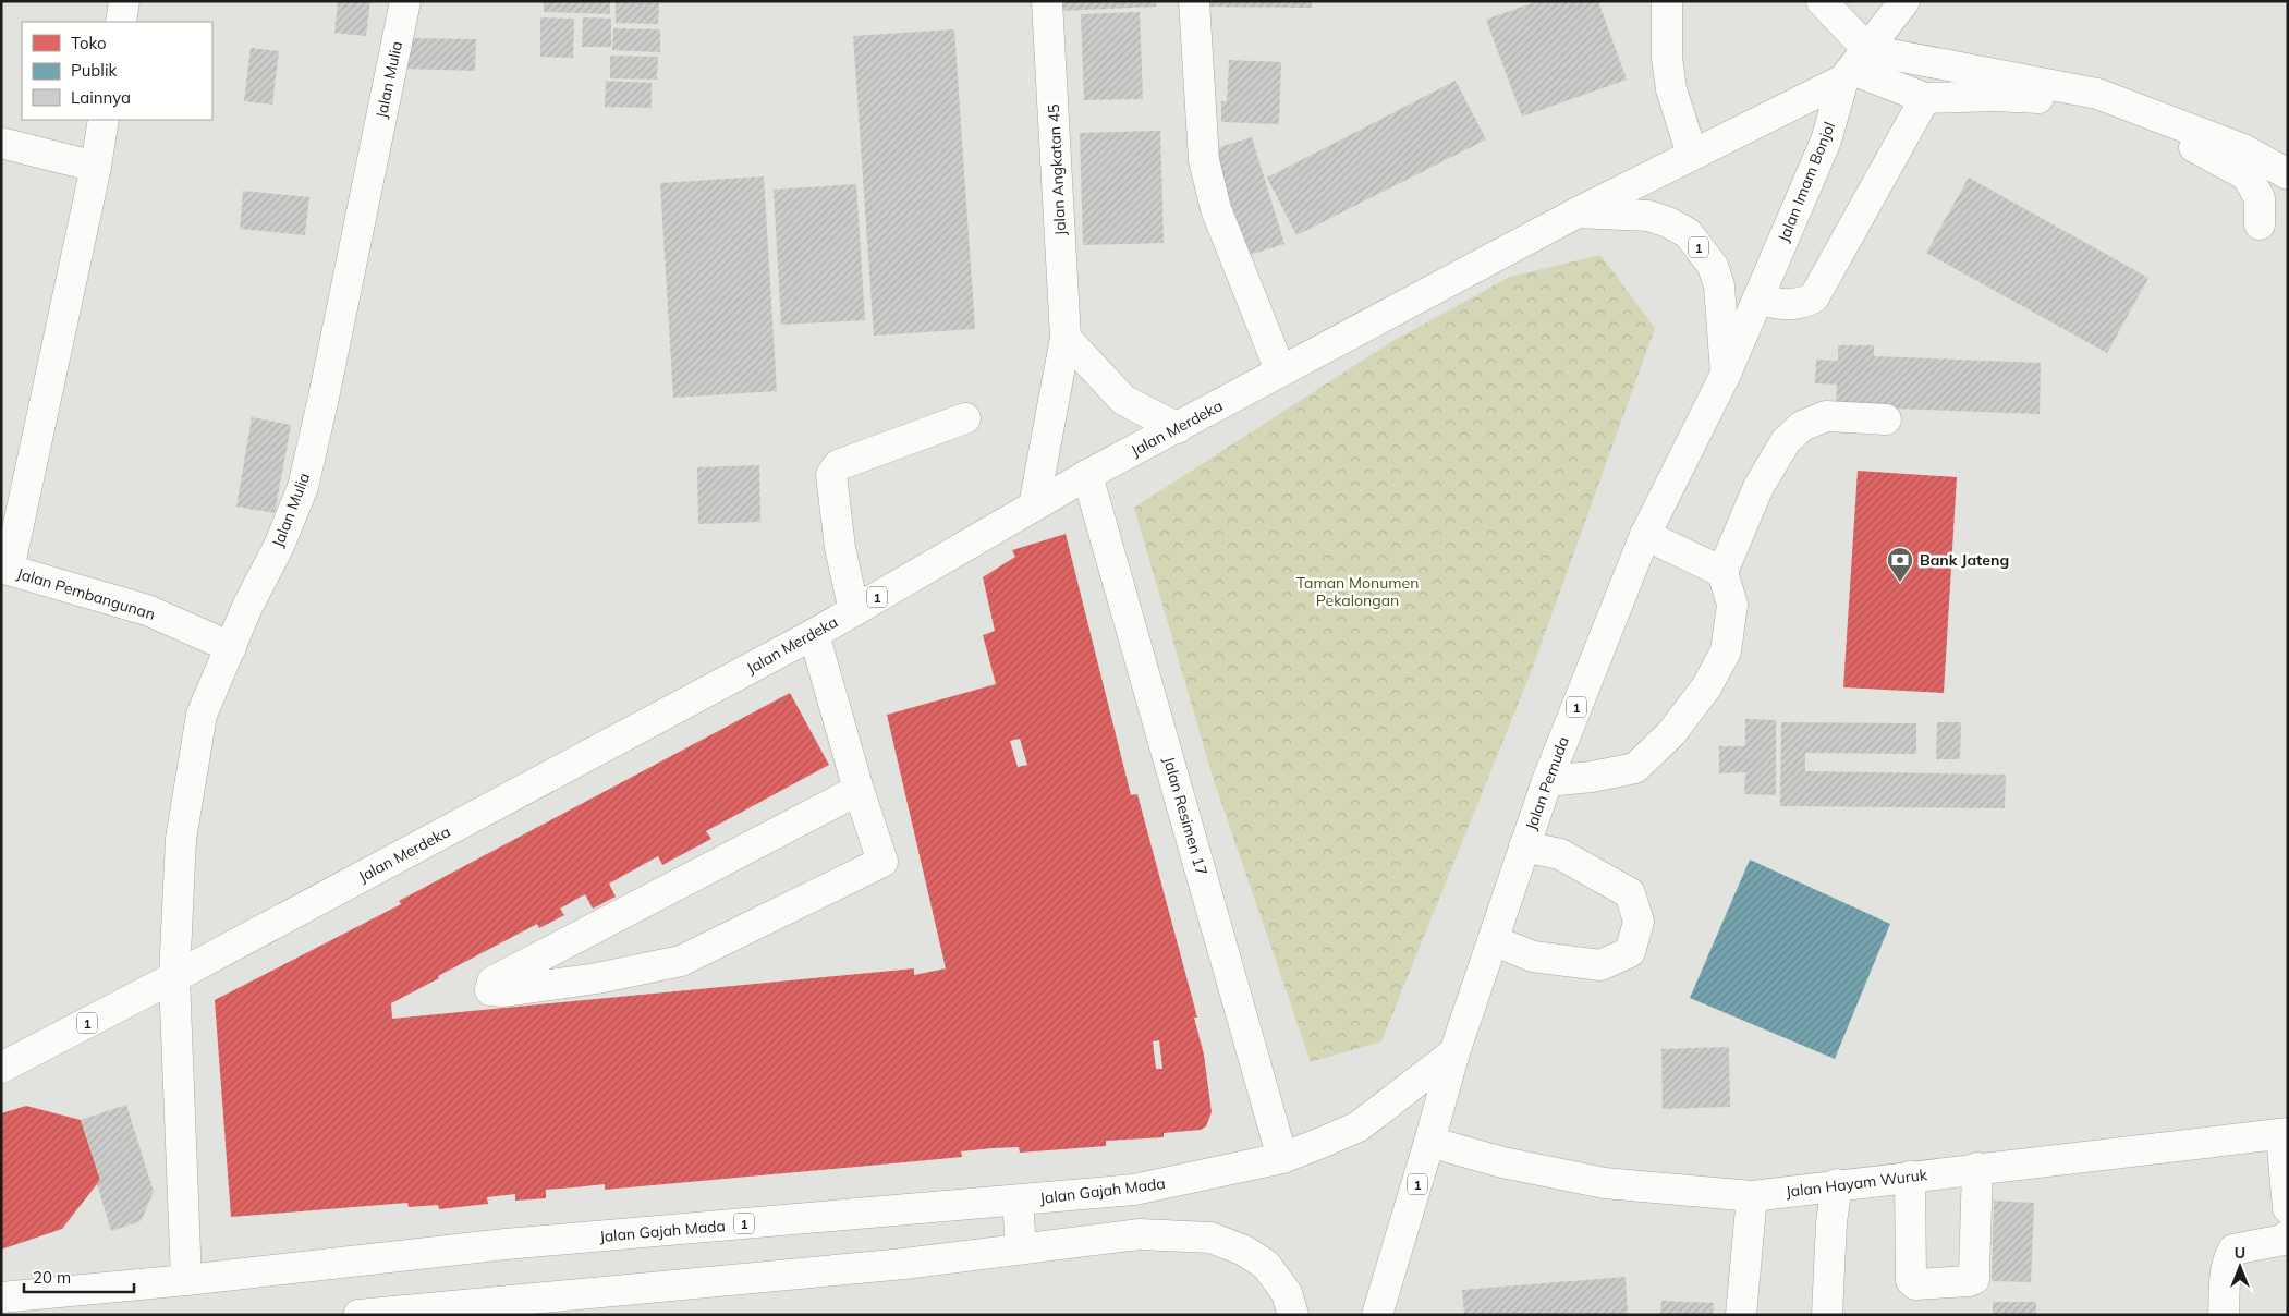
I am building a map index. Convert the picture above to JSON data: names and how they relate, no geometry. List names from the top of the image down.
{
  "streets": {
    "main road": [
      "Jalan Mulia",
      "Jalan Angkatan 45",
      "Jalan Imam Bonjol",
      "1",
      "Jalan Merdeka",
      "Jalan Pembangunan",
      "Jalan Pemuda",
      "Jalan Resimen 17",
      "Jalan Hayam Wuruk",
      "Jalan Gajah Mada"
    ]
  },
  "crossings": [
    ["Jalan Mulia", "Jalan Merdeka"],
    ["Jalan Mulia", "Jalan Pembangunan"],
    ["Jalan Mulia", "Jalan Gajah Mada"],
    ["Jalan Angkatan 45", "Jalan Merdeka"],
    ["Jalan Imam Bonjol", "1"],
    ["Jalan Imam Bonjol", "Jalan Merdeka"],
    ["Jalan Imam Bonjol", "Jalan Pemuda"],
    ["1", "Jalan Merdeka"],
    ["1", "Jalan Pemuda"],
    ["1", "Jalan Hayam Wuruk"],
    ["1", "Jalan Gajah Mada"],
    ["Jalan Merdeka", "Jalan Resimen 17"],
    ["Jalan Pemuda", "Jalan Gajah Mada"],
    ["Jalan Resimen 17", "Jalan Gajah Mada"]
  ],
  "parks": ["Taman Monumen Pekalongan"],
  "places": {
    "bank": ["Bank Jateng"]
  },
  "legend": ["Toko", "Publik", "Lainnya"],
  "scale_bar": "20 m",
  "north": "top"
}
